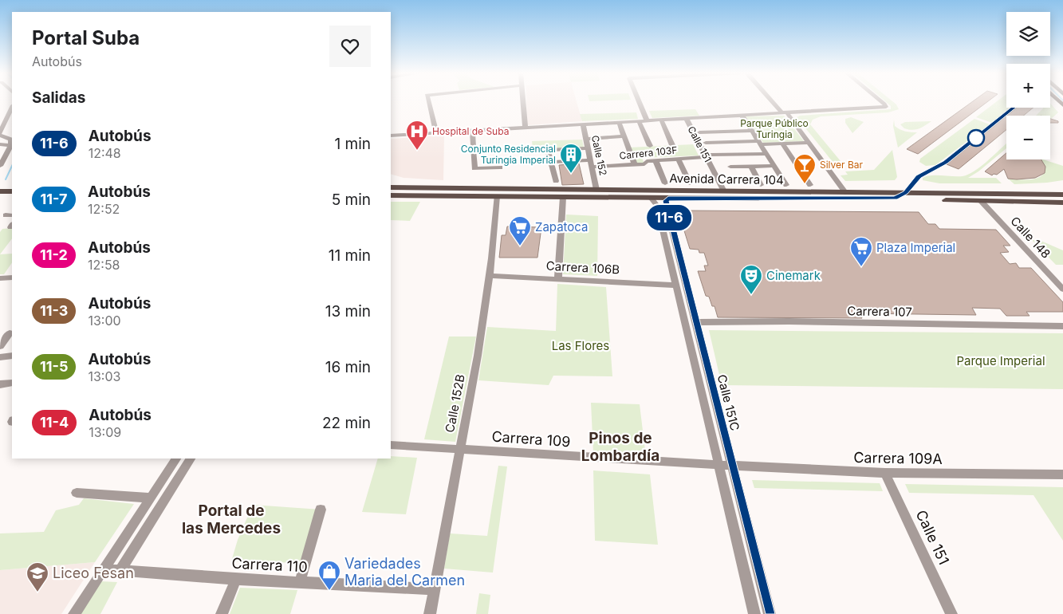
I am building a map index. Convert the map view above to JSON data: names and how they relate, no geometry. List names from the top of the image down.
{
  "streets": {
    "main road": ["Avenida Carrera 104"],
    "street": [
      "Calle 151",
      "Carrera 103F",
      "Calle 152",
      "Calle 148",
      "Carrera 106B",
      "Carrera 107",
      "Calle 151C",
      "Calle 152B",
      "Carrera 109",
      "Carrera 109A",
      "Carrera 110"
    ]
  },
  "crossings": [
    ["Calle 151", "Carrera 103F"],
    ["Calle 151", "Avenida Carrera 104"],
    ["Calle 151", "Carrera 109A"],
    ["Carrera 103F", "Calle 152"],
    ["Calle 152", "Avenida Carrera 104"],
    ["Avenida Carrera 104", "Calle 148"],
    ["Avenida Carrera 104", "Calle 151C"],
    ["Avenida Carrera 104", "Calle 152B"],
    ["Carrera 106B", "Calle 151C"],
    ["Carrera 106B", "Calle 152B"],
    ["Carrera 107", "Calle 151C"],
    ["Calle 151C", "Carrera 109"],
    ["Calle 151C", "Carrera 109A"],
    ["Calle 152B", "Carrera 109"],
    ["Calle 152B", "Carrera 110"],
    ["Carrera 109", "Carrera 109A"]
  ],
  "districts": ["Pinos de Lombardía", "Portal de las Mercedes"],
  "parks": ["Parque Público Turingia", "Las Flores", "Parque Imperial"],
  "places": {
    "hospital": ["Hospital de Suba"],
    "building": ["Conjunto Residencial Turingia Imperial"],
    "bar": ["Silver Bar"],
    "supermarket": ["Zapatoca", "Plaza Imperial"],
    "theatre": ["Cinemark"],
    "shop": ["Variedades Maria del Carmen"],
    "school or university": ["Liceo Fesan"]
  },
  "lines": ["bus line 11-6"],
  "page": {
    "on_map": "11-6",
    "map_buttons": ["+", "−"],
    "heading": [
      ["Portal Suba", "Autobús"],
      "Salidas"
    ],
    "list": [
      {
        "mark": "11-6",
        "name": "Autobús",
        "note": "12:48",
        "value": "1 min"
      },
      {
        "mark": "11-7",
        "name": "Autobús",
        "note": "12:52",
        "value": "5 min"
      },
      {
        "mark": "11-2",
        "name": "Autobús",
        "note": "12:58",
        "value": "11 min"
      },
      {
        "mark": "11-3",
        "name": "Autobús",
        "note": "13:00",
        "value": "13 min"
      },
      {
        "mark": "11-5",
        "name": "Autobús",
        "note": "13:03",
        "value": "16 min"
      },
      {
        "mark": "11-4",
        "name": "Autobús",
        "note": "13:09",
        "value": "22 min"
      }
    ]
  }
}
